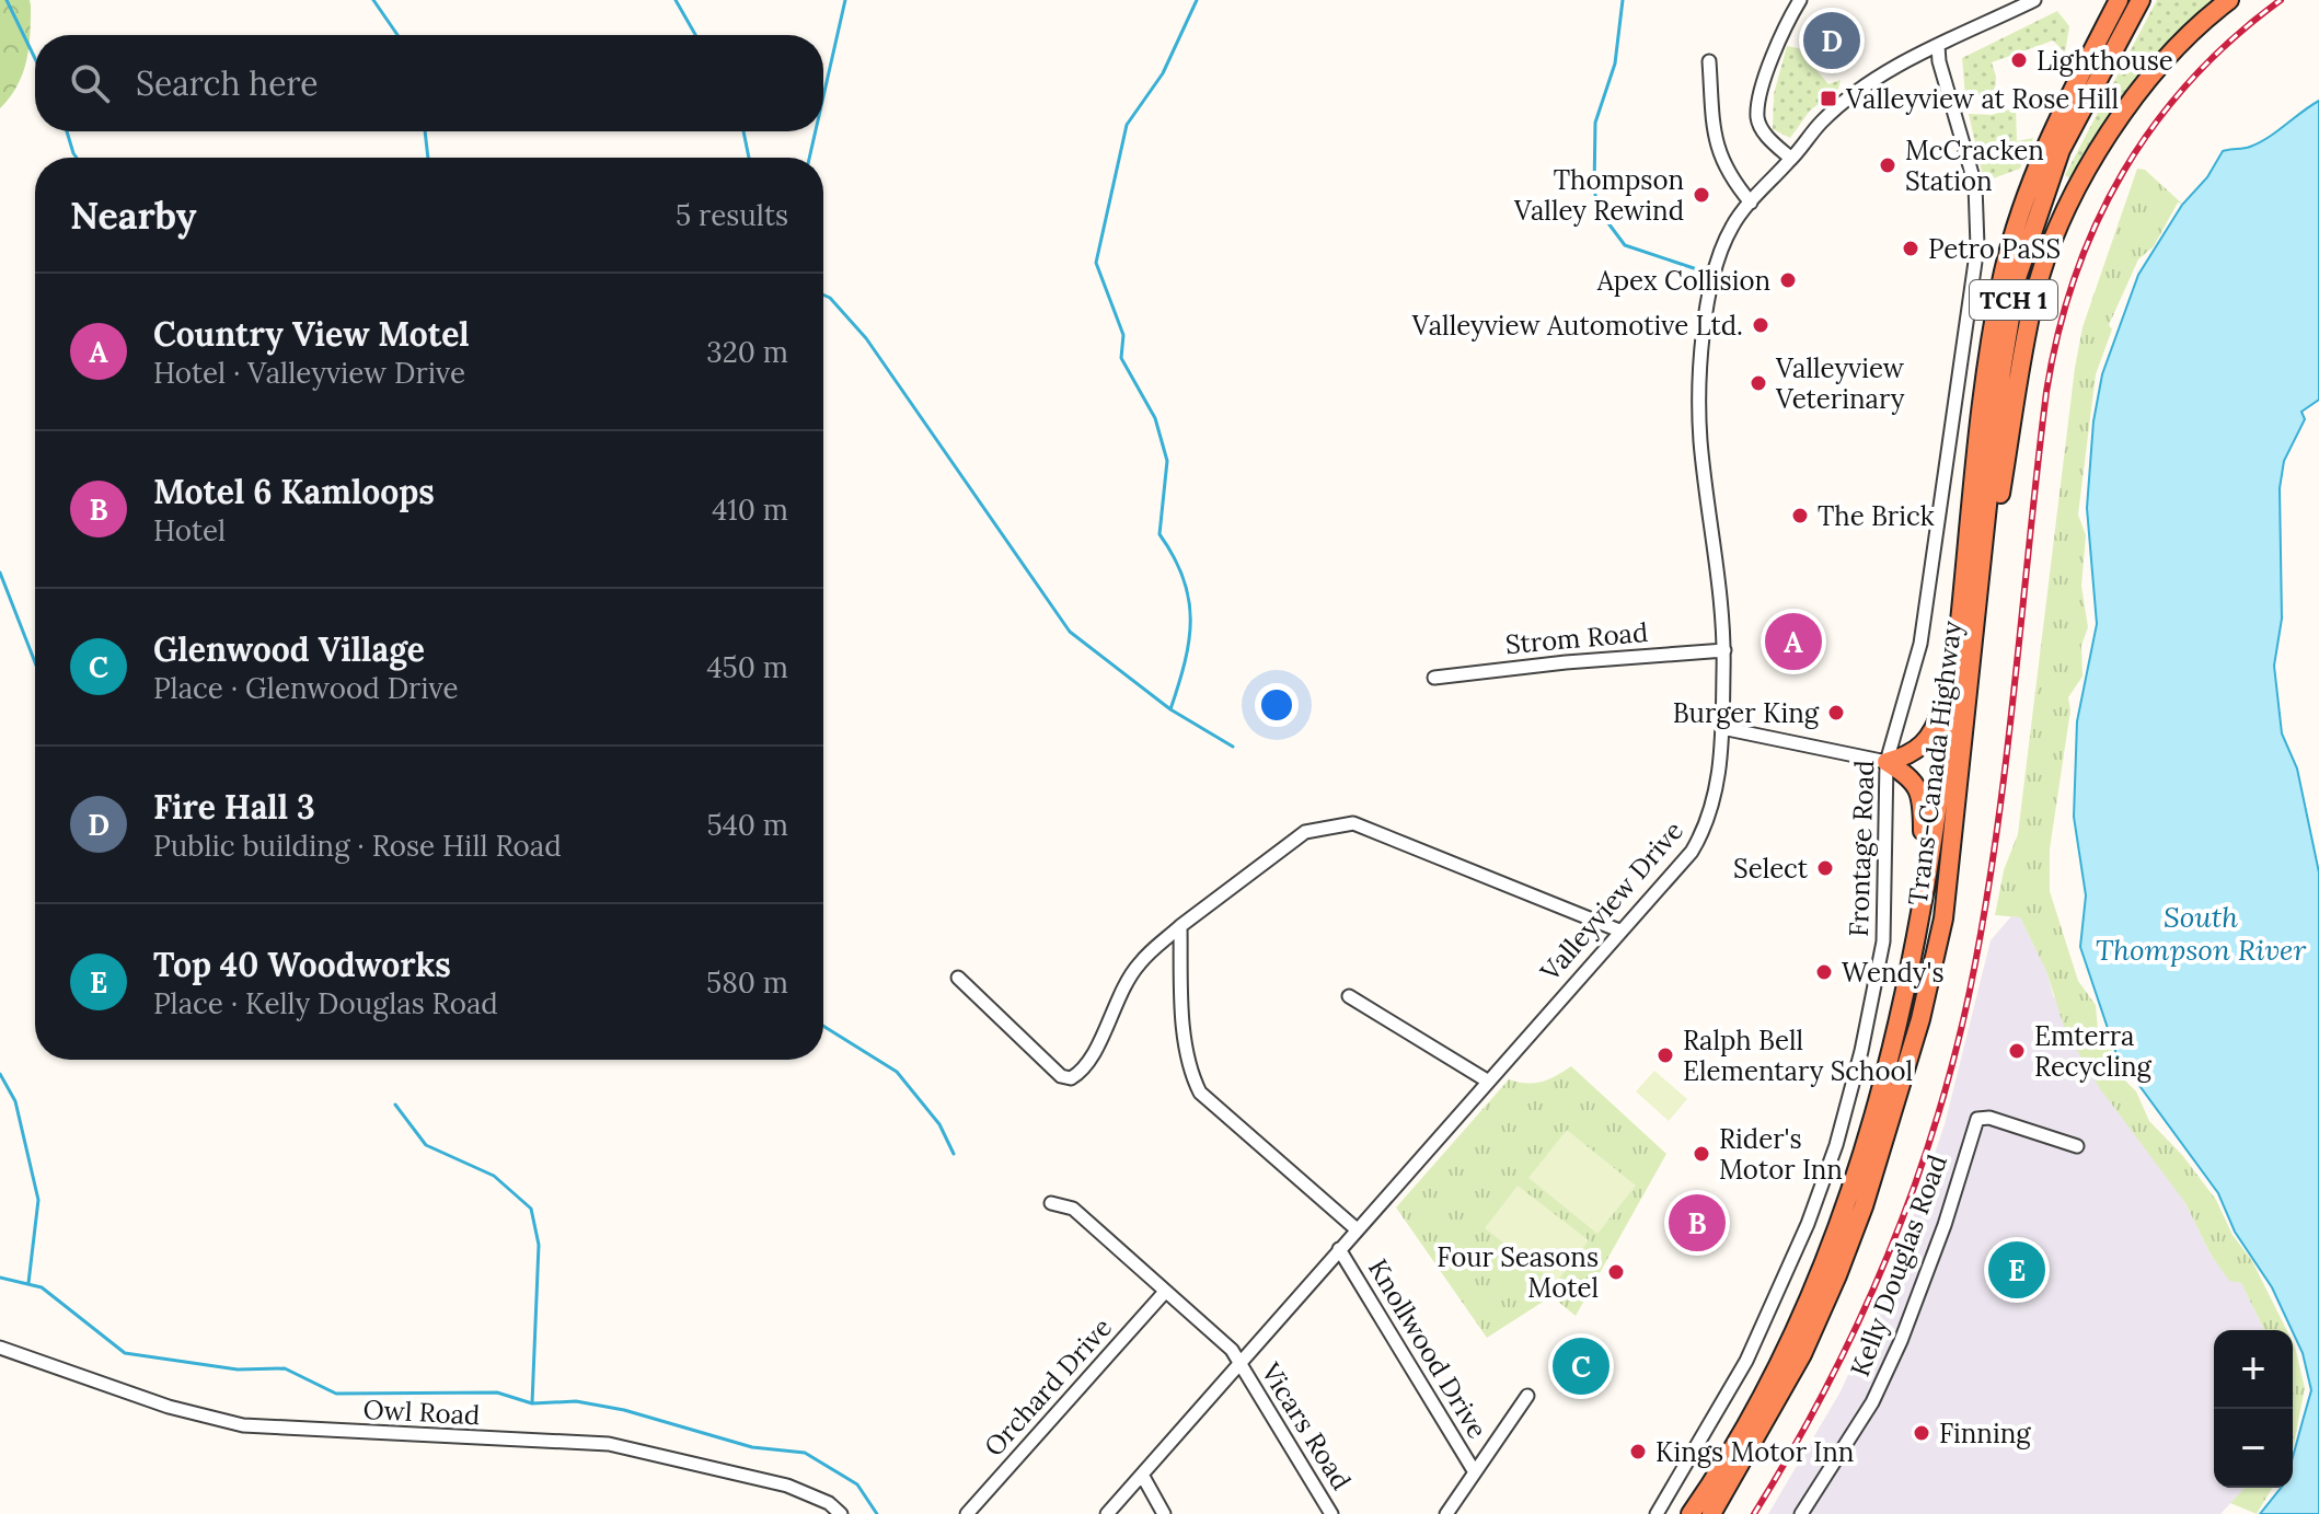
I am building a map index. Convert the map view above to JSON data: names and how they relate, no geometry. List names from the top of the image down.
{
  "streets": {
    "highway": ["TCH 1", "Trans-Canada Highway"],
    "street": [
      "Strom Road",
      "Frontage Road",
      "Valleyview Drive",
      "Kelly Douglas Road",
      "Knollwood Drive",
      "Orchard Drive",
      "Owl Road",
      "Vicars Road"
    ]
  },
  "crossings": [
    ["Strom Road", "Valleyview Drive"],
    ["Frontage Road", "Valleyview Drive"],
    ["Valleyview Drive", "Knollwood Drive"],
    ["Valleyview Drive", "Vicars Road"]
  ],
  "water": ["South Thompson River"],
  "places": {
    "other": [
      "Lighthouse",
      "McCracken Station",
      "Thompson Valley Rewind",
      "Petro PaSS",
      "Apex Collision",
      "Valleyview Automotive Ltd.",
      "Valleyview Veterinary",
      "The Brick",
      "Burger King",
      "Select",
      "Wendy's",
      "Emterra Recycling",
      "Ralph Bell Elementary School",
      "Rider's Motor Inn",
      "Four Seasons Motel",
      "Finning",
      "Kings Motor Inn"
    ],
    "transit": ["Valleyview at Rose Hill"]
  },
  "page": {
    "pins": [
      "D",
      "A",
      "B",
      "E",
      "C"
    ],
    "search": "Search here",
    "heading": ["Nearby", "5 results"],
    "list": [
      {
        "mark": "A",
        "name": "Country View Motel",
        "note": "Hotel · Valleyview Drive",
        "value": "320 m"
      },
      {
        "mark": "B",
        "name": "Motel 6 Kamloops",
        "note": "Hotel",
        "value": "410 m"
      },
      {
        "mark": "C",
        "name": "Glenwood Village",
        "note": "Place · Glenwood Drive",
        "value": "450 m"
      },
      {
        "mark": "D",
        "name": "Fire Hall 3",
        "note": "Public building · Rose Hill Road",
        "value": "540 m"
      },
      {
        "mark": "E",
        "name": "Top 40 Woodworks",
        "note": "Place · Kelly Douglas Road",
        "value": "580 m"
      }
    ],
    "map_buttons": ["+", "−"]
  }
}
